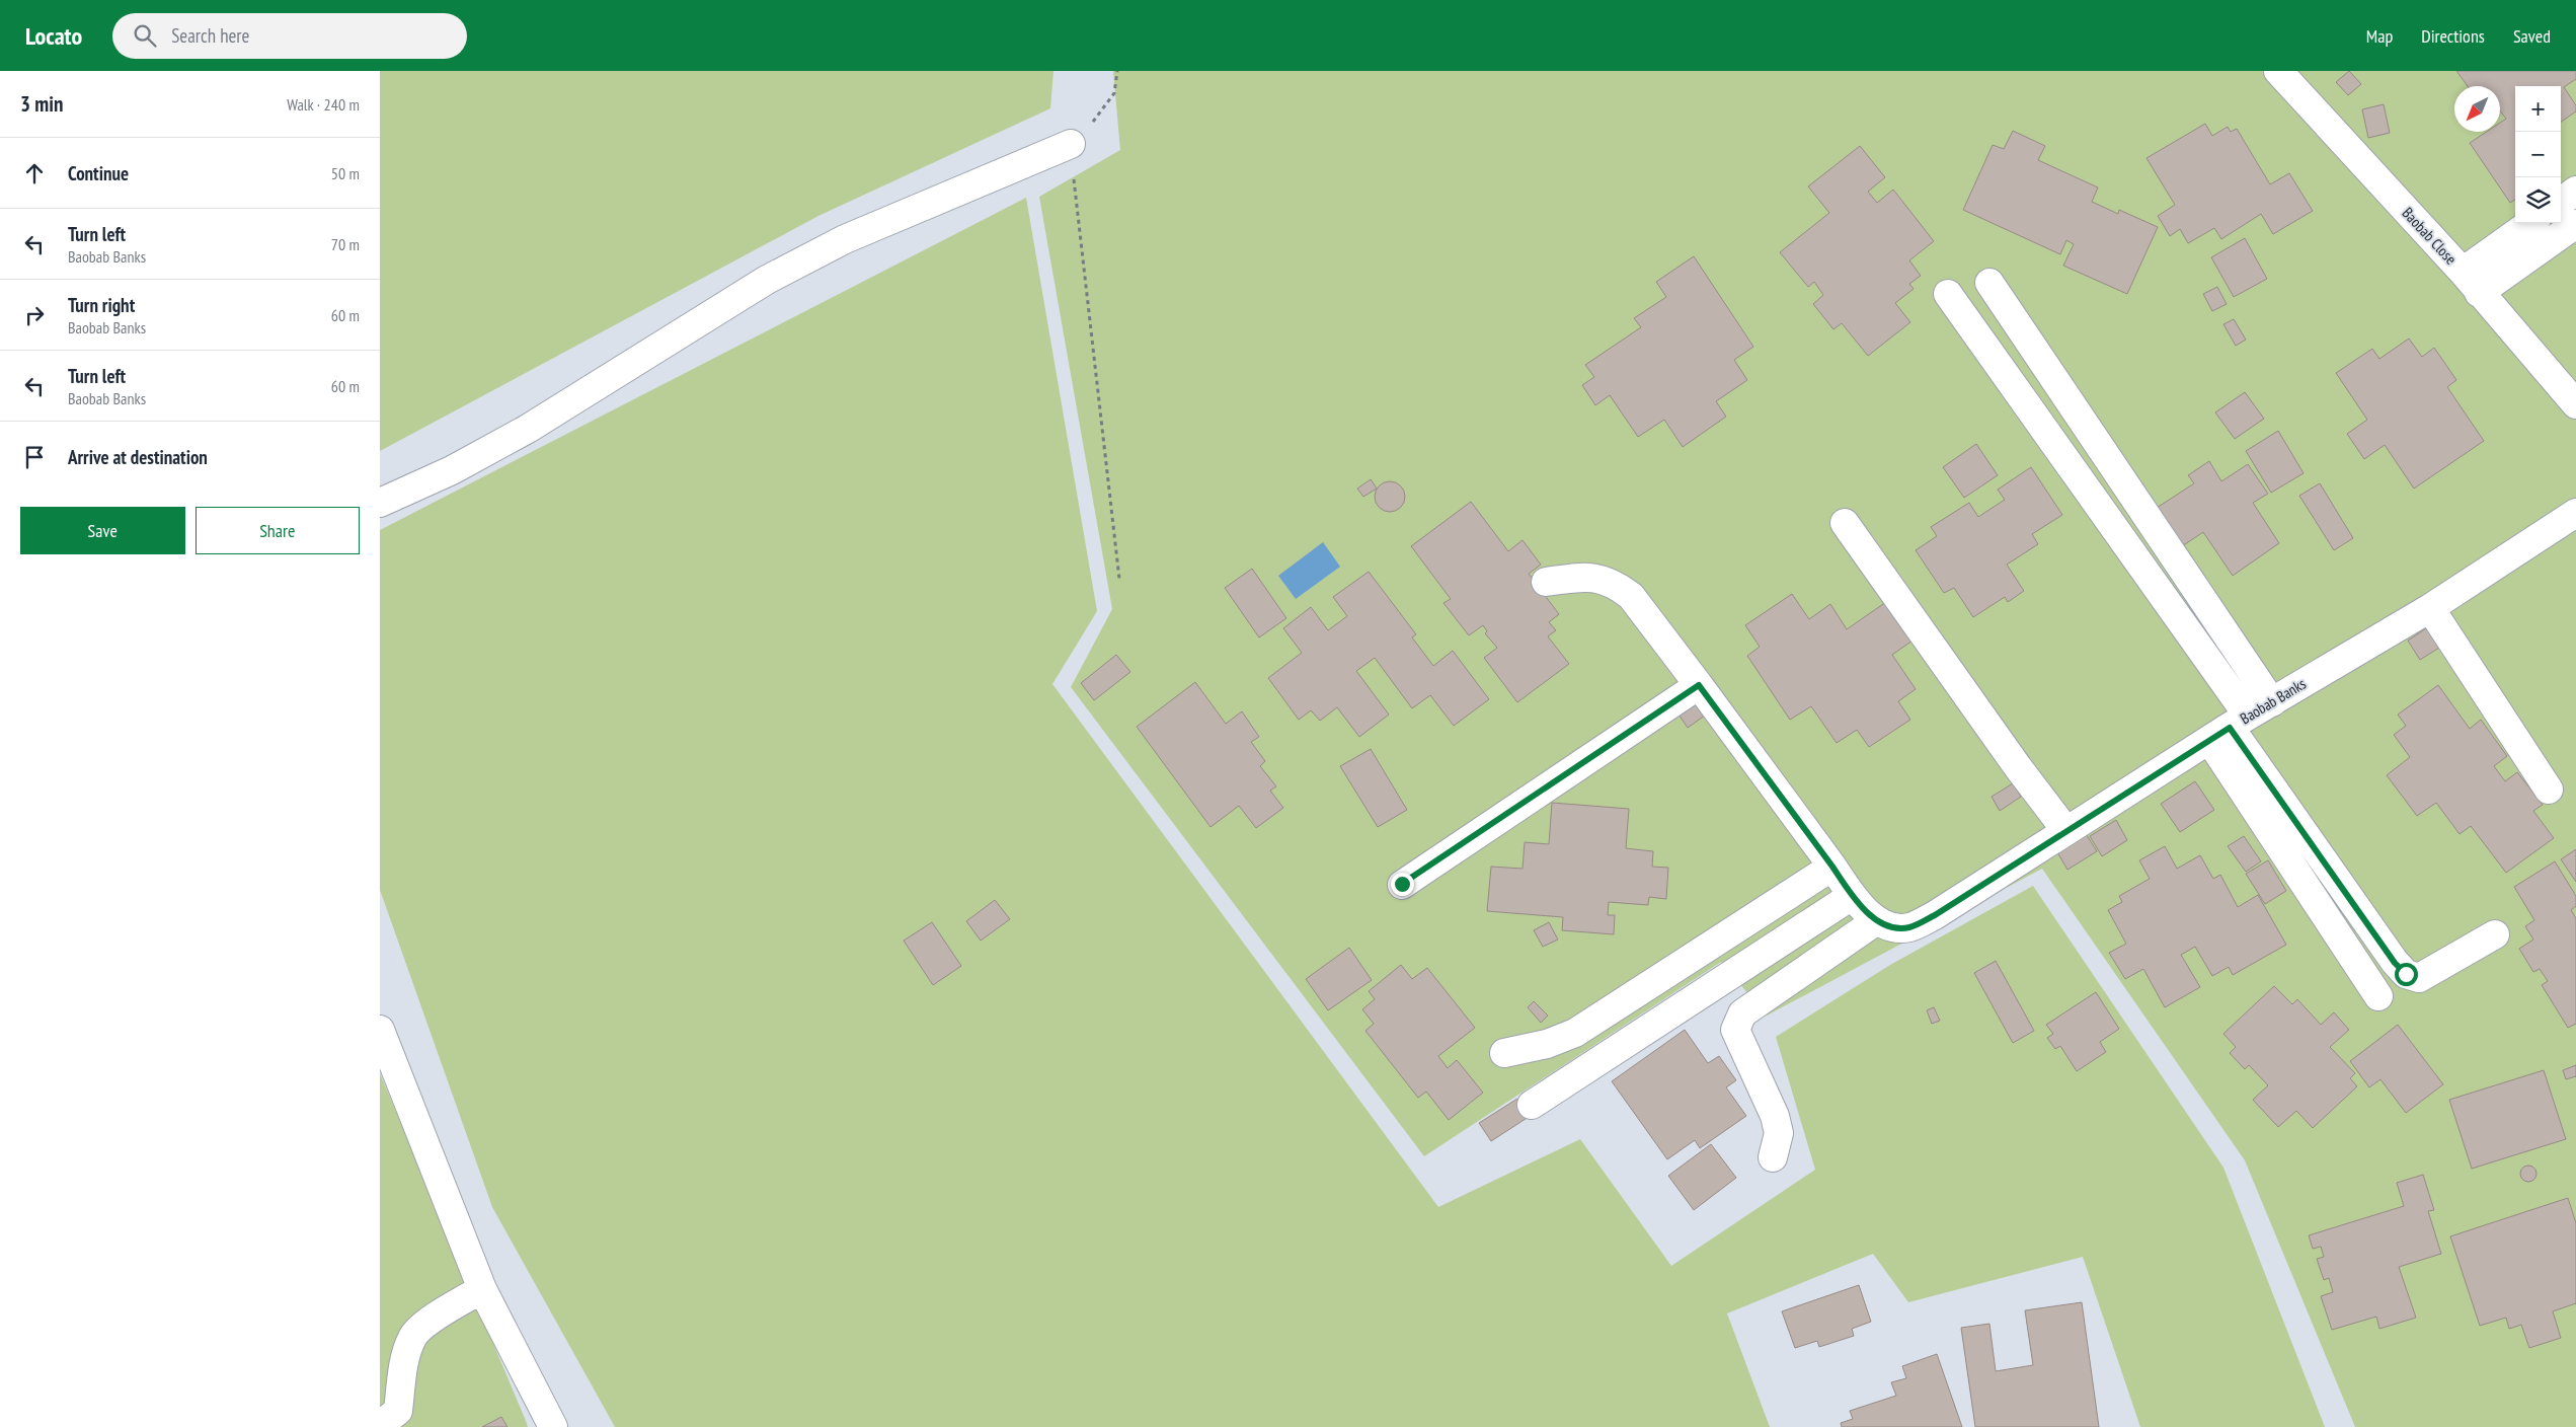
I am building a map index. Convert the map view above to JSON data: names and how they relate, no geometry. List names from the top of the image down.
{
  "streets": {
    "street": ["Baobab Close", "Baobab Banks"]
  },
  "north": "bottom left",
  "page": {
    "header": "Locato",
    "search": "Search here",
    "nav": ["Map", "Directions", "Saved"],
    "heading": ["3 min", "Walk · 240 m"],
    "map_buttons": ["+", "−"],
    "list": [
      ["Continue", "50 m"],
      ["Turn left", "Baobab Banks", "70 m"],
      ["Turn right", "Baobab Banks", "60 m"],
      ["Turn left", "Baobab Banks", "60 m"],
      "Arrive at destination"
    ],
    "buttons": ["Save", "Share"]
  }
}
